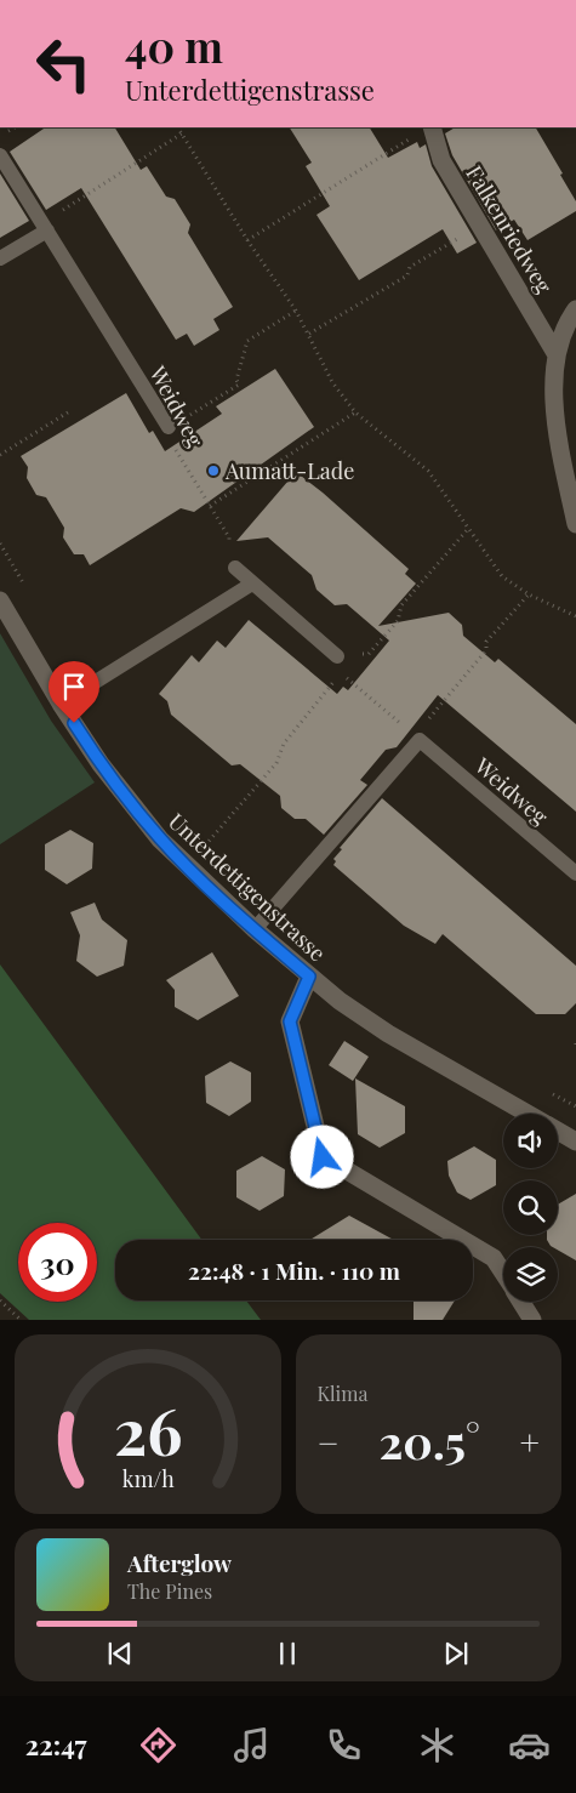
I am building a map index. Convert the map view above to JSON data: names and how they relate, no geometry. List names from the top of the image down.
{
  "streets": {
    "street": ["Falkenriedweg", "Unterdettigenstrasse"],
    "lane": ["Weidweg"]
  },
  "crossings": [
    ["Weidweg", "Unterdettigenstrasse"]
  ],
  "places": ["Aumatt-Lade"],
  "page": {
    "turn": ["40 m", "Unterdettigenstrasse"],
    "limit": "30",
    "trip": "22:48 · 1 Min. · 110 m",
    "tile": "Klima",
    "heat": ["−", "20.5°", "+"],
    "song": ["Afterglow", "The Pines"],
    "tabs": "22:47",
    "gauge": ["26", "km/h"]
  }
}
